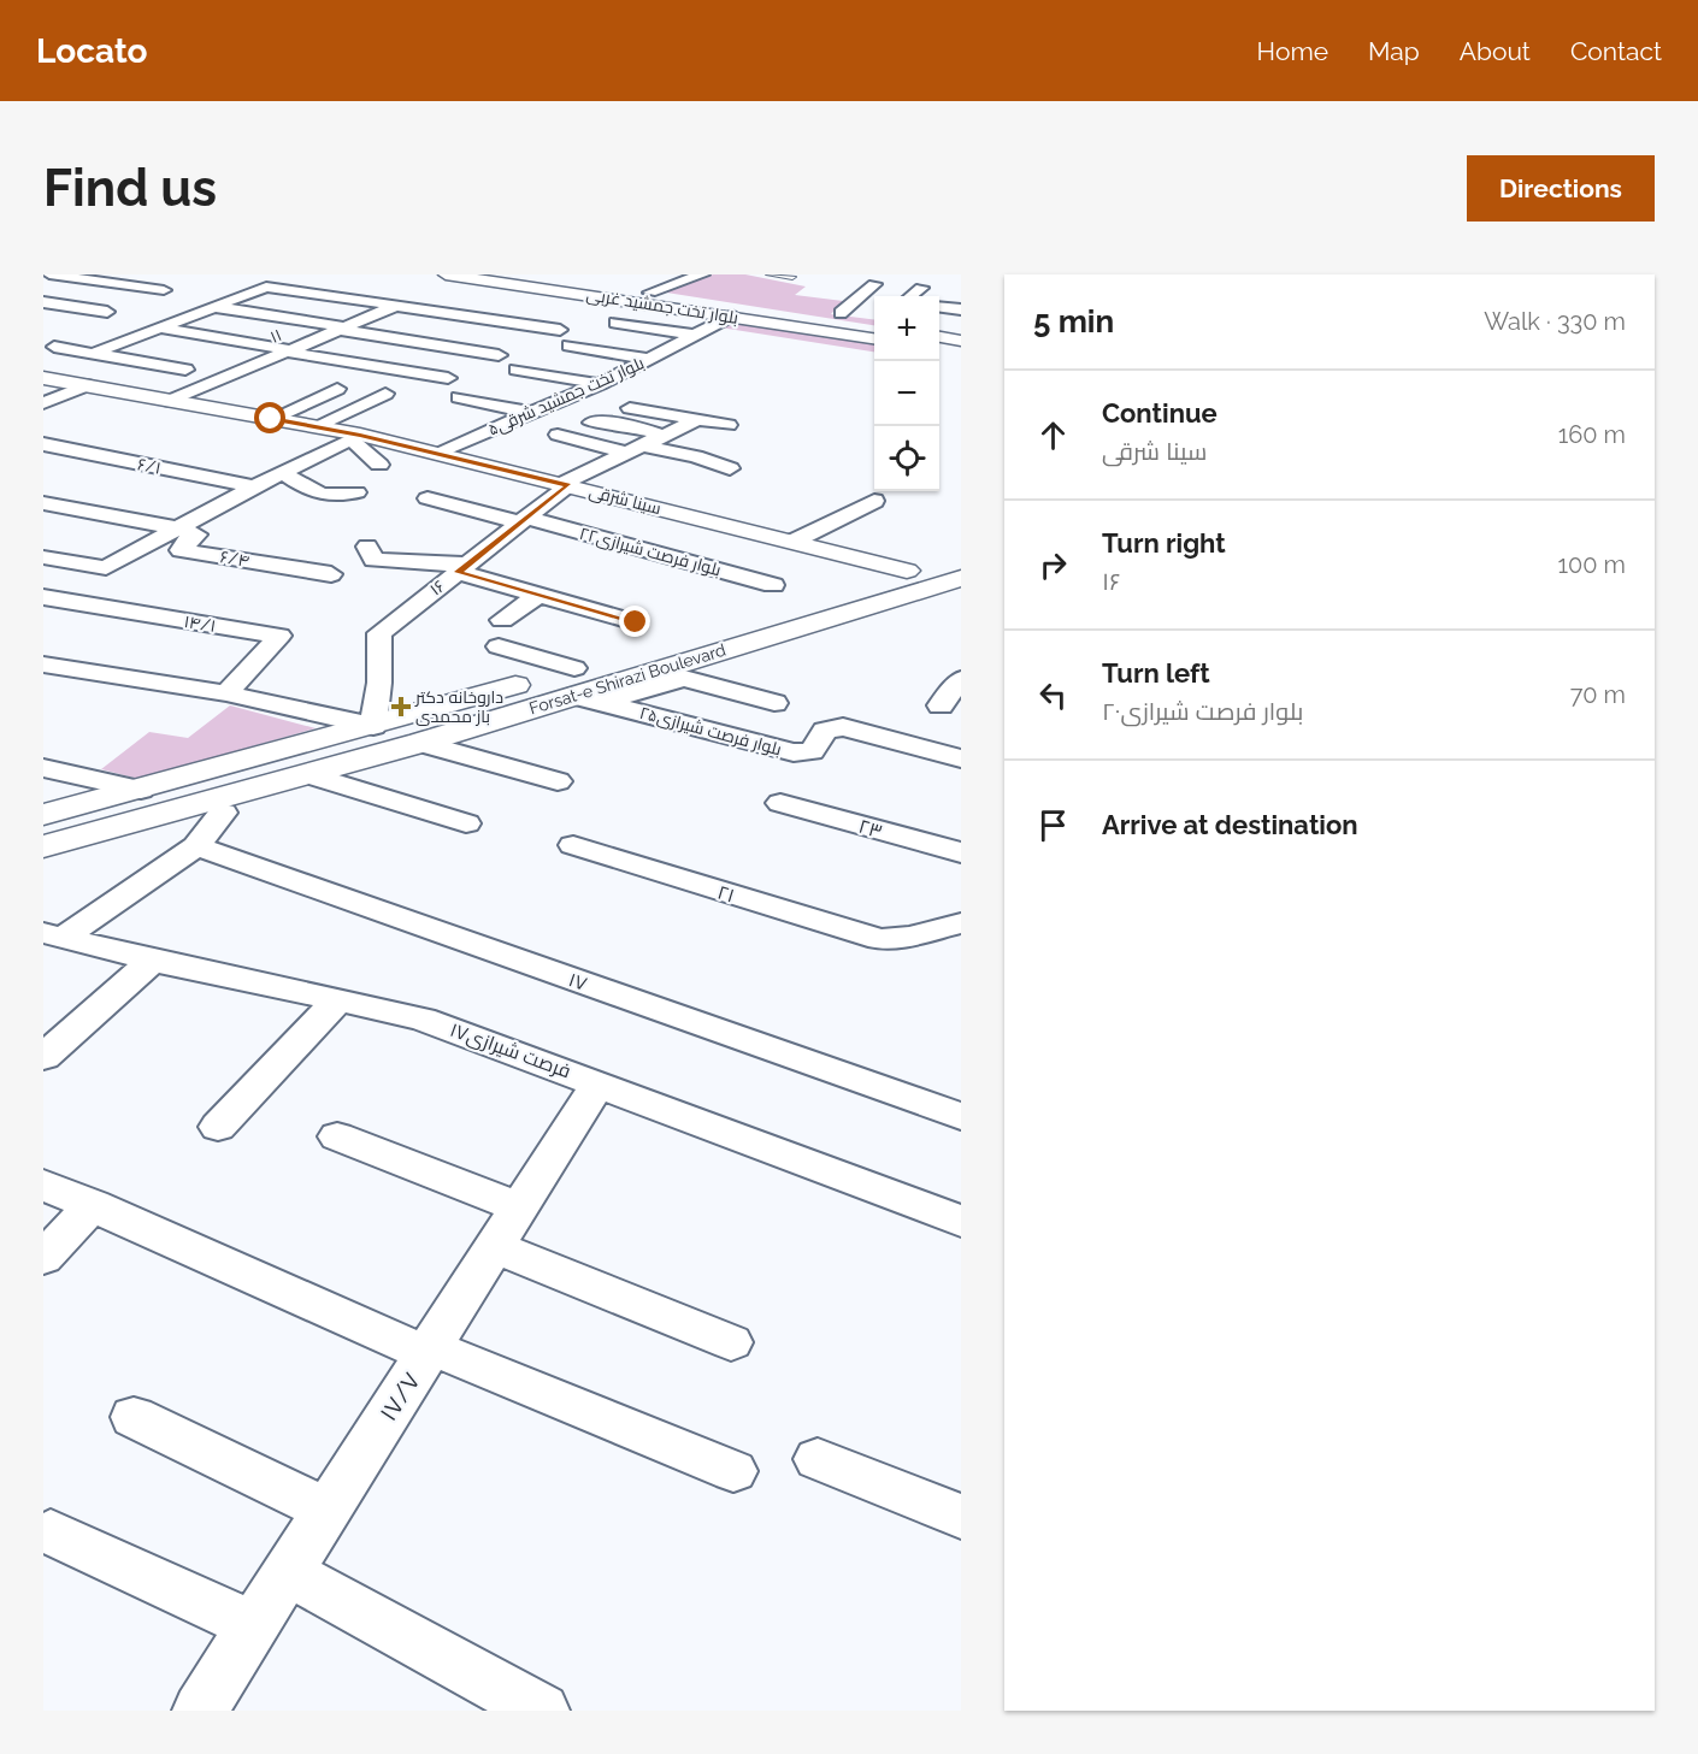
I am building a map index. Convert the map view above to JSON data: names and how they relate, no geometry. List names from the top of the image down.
{
  "streets": {
    "main road": ["بلوار تخت جمشید غربی", "سینا شرقی", "Forsat-e Shirazi Boulevard"],
    "street": [
      "۱۱",
      "بلوار تخت جمشید شرقی۵",
      "۶/۱",
      "بلوار فرصت شیرازی۲۲",
      "۶/۴",
      "۱۶",
      "۱۴/۱",
      "بلوار فرصت شیرازی۲۵",
      "۲۳",
      "۲۱",
      "۱۷",
      "۱۷فرصت شیرازی",
      "۱۷/۷"
    ]
  },
  "crossings": [
    ["بلوار تخت جمشید غربی", "بلوار تخت جمشید شرقی۵"],
    ["۱۱", "سینا شرقی"],
    ["بلوار تخت جمشید شرقی۵", "سینا شرقی"],
    ["سینا شرقی", "۱۶"],
    ["سینا شرقی", "Forsat-e Shirazi Boulevard"],
    ["بلوار فرصت شیرازی۲۲", "۱۶"],
    ["۱۶", "Forsat-e Shirazi Boulevard"],
    ["Forsat-e Shirazi Boulevard", "بلوار فرصت شیرازی۲۵"],
    ["۱۷فرصت شیرازی", "۱۷/۷"]
  ],
  "places": {
    "health": ["داروخانه دکتر باز محمدی"]
  },
  "page": {
    "header": "Locato",
    "nav": [
      "Home",
      "Map",
      "About",
      "Contact"
    ],
    "buttons": "Directions",
    "title": "Find us",
    "heading": ["5 min", "Walk · 330 m"],
    "map_buttons": ["+", "−"],
    "list": [
      ["Continue", "سینا شرقی", "160 m"],
      ["Turn right", "۱۶", "100 m"],
      ["Turn left", "بلوار فرصت شیرازی۲۰", "70 m"],
      "Arrive at destination"
    ]
  }
}
